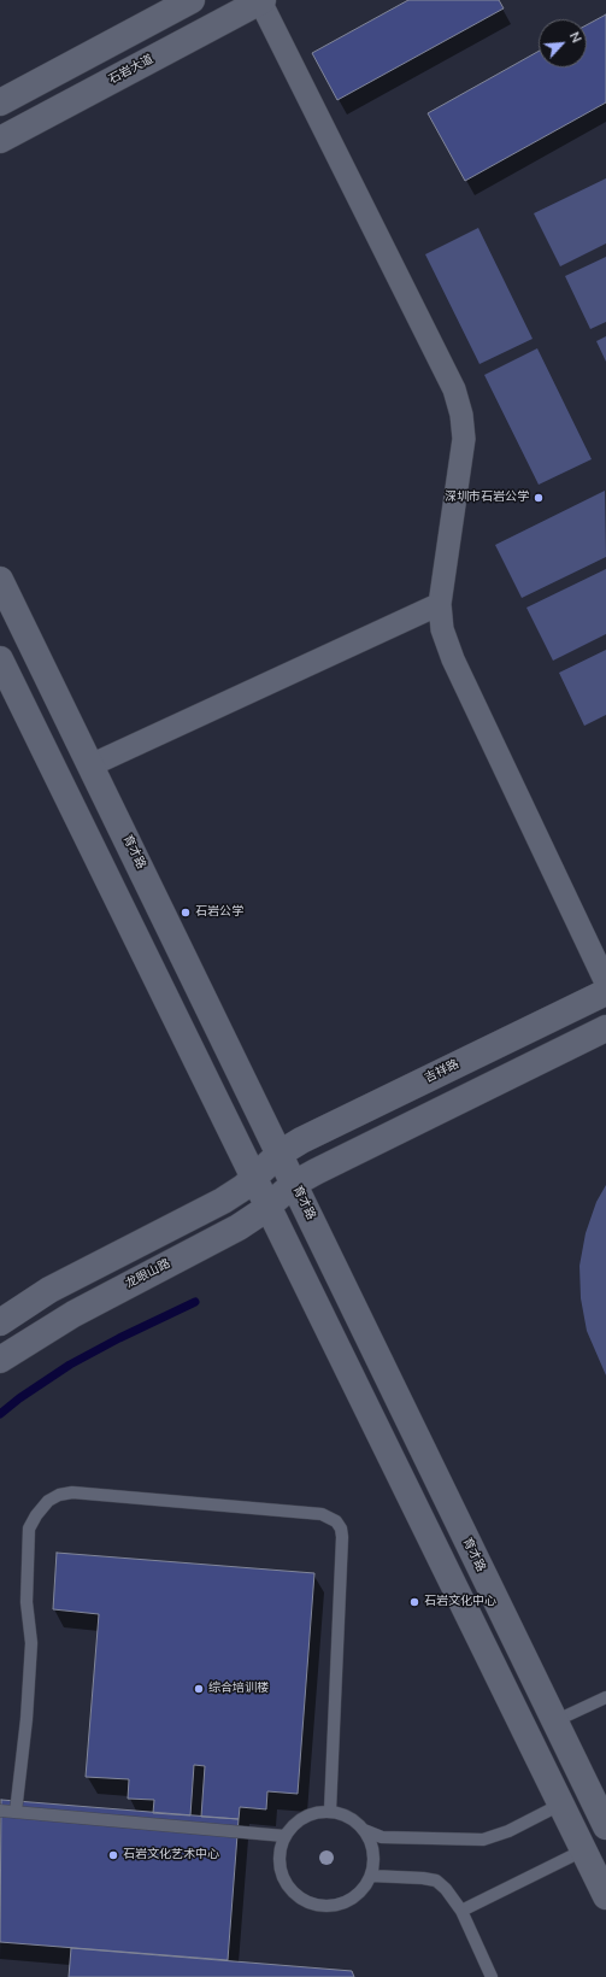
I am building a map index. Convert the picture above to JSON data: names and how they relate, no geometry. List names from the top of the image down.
{
  "streets": {
    "street": [
      "石岩大道",
      "育才路",
      "吉祥路",
      "龙眼山路"
    ]
  },
  "crossings": [
    ["育才路", "吉祥路"],
    ["育才路", "龙眼山路"]
  ],
  "places": [
    "深圳市石岩公学",
    "石岩公学",
    "石岩文化中心",
    "综合培训楼",
    "石岩文化艺术中心"
  ],
  "north": "top right"
}
